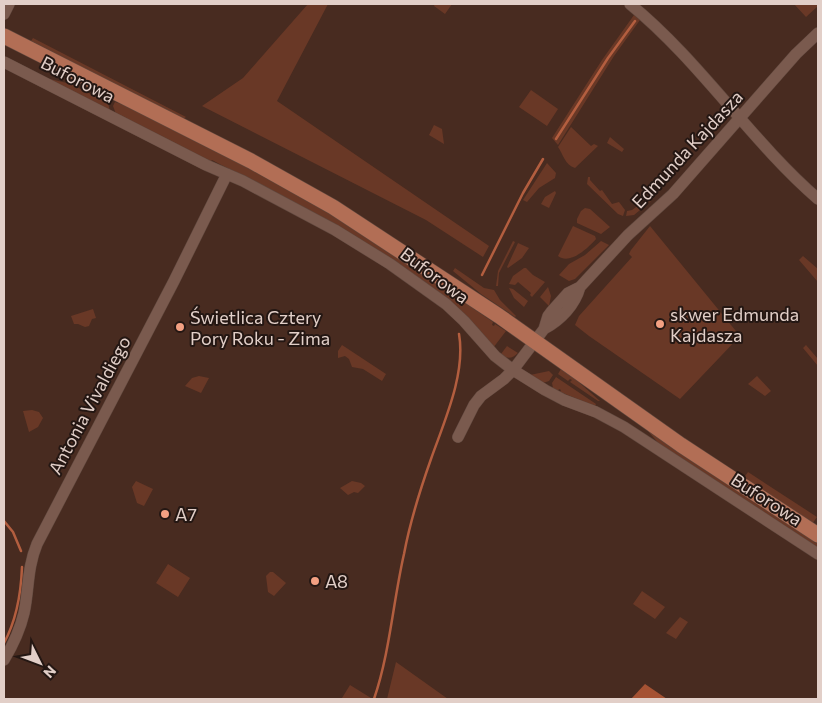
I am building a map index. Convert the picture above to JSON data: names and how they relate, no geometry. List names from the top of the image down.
{
  "streets": {
    "main road": ["Buforowa"],
    "street": ["Edmunda Kajdasza", "Antonia Vivaldiego"]
  },
  "crossings": [
    ["Buforowa", "Edmunda Kajdasza"],
    ["Buforowa", "Antonia Vivaldiego"]
  ],
  "places": [
    "skwer Edmunda Kajdasza",
    "Świetlica Cztery Pory Roku - Zima",
    "A7",
    "A8"
  ],
  "north": "bottom right"
}
